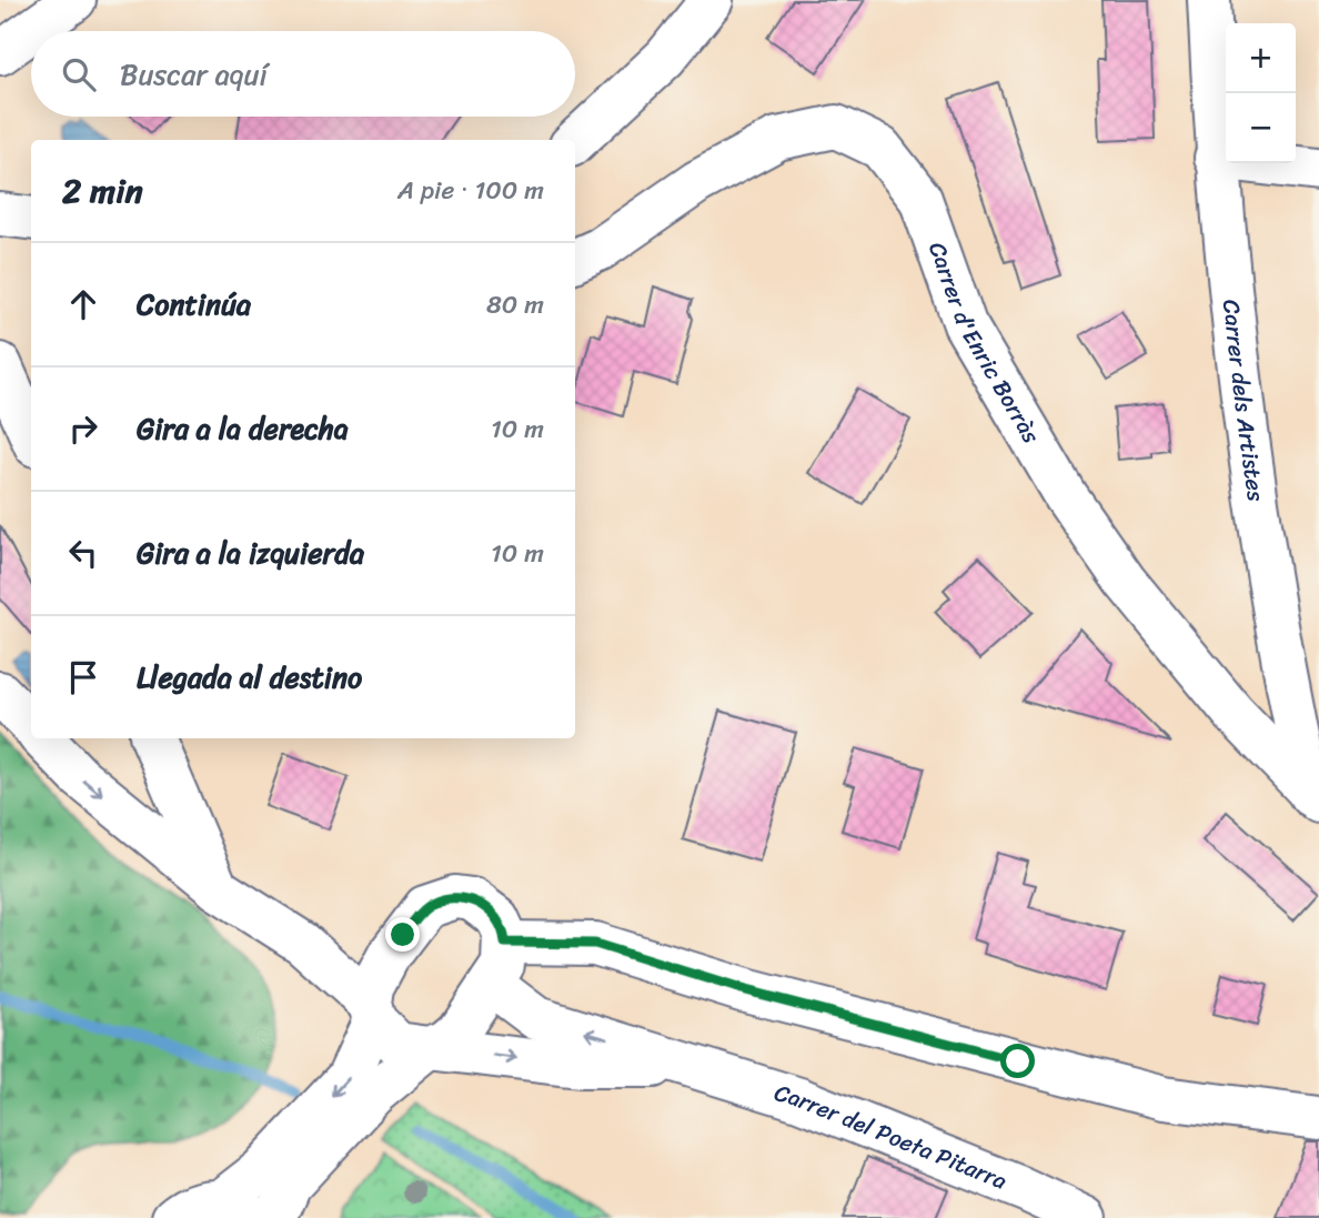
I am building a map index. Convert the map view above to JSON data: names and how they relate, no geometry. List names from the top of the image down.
{
  "streets": {
    "street": ["Carrer d'Enric Borràs", "Carrer dels Artistes", "Carrer del Poeta Pitarra"]
  },
  "crossings": [
    ["Carrer d'Enric Borràs", "Carrer dels Artistes"]
  ],
  "page": {
    "map_buttons": ["+", "−"],
    "search": "Buscar aquí",
    "heading": ["2 min", "A pie · 100 m"],
    "list": [
      ["Continúa", "80 m"],
      ["Gira a la derecha", "10 m"],
      ["Gira a la izquierda", "10 m"],
      "Llegada al destino"
    ]
  }
}
